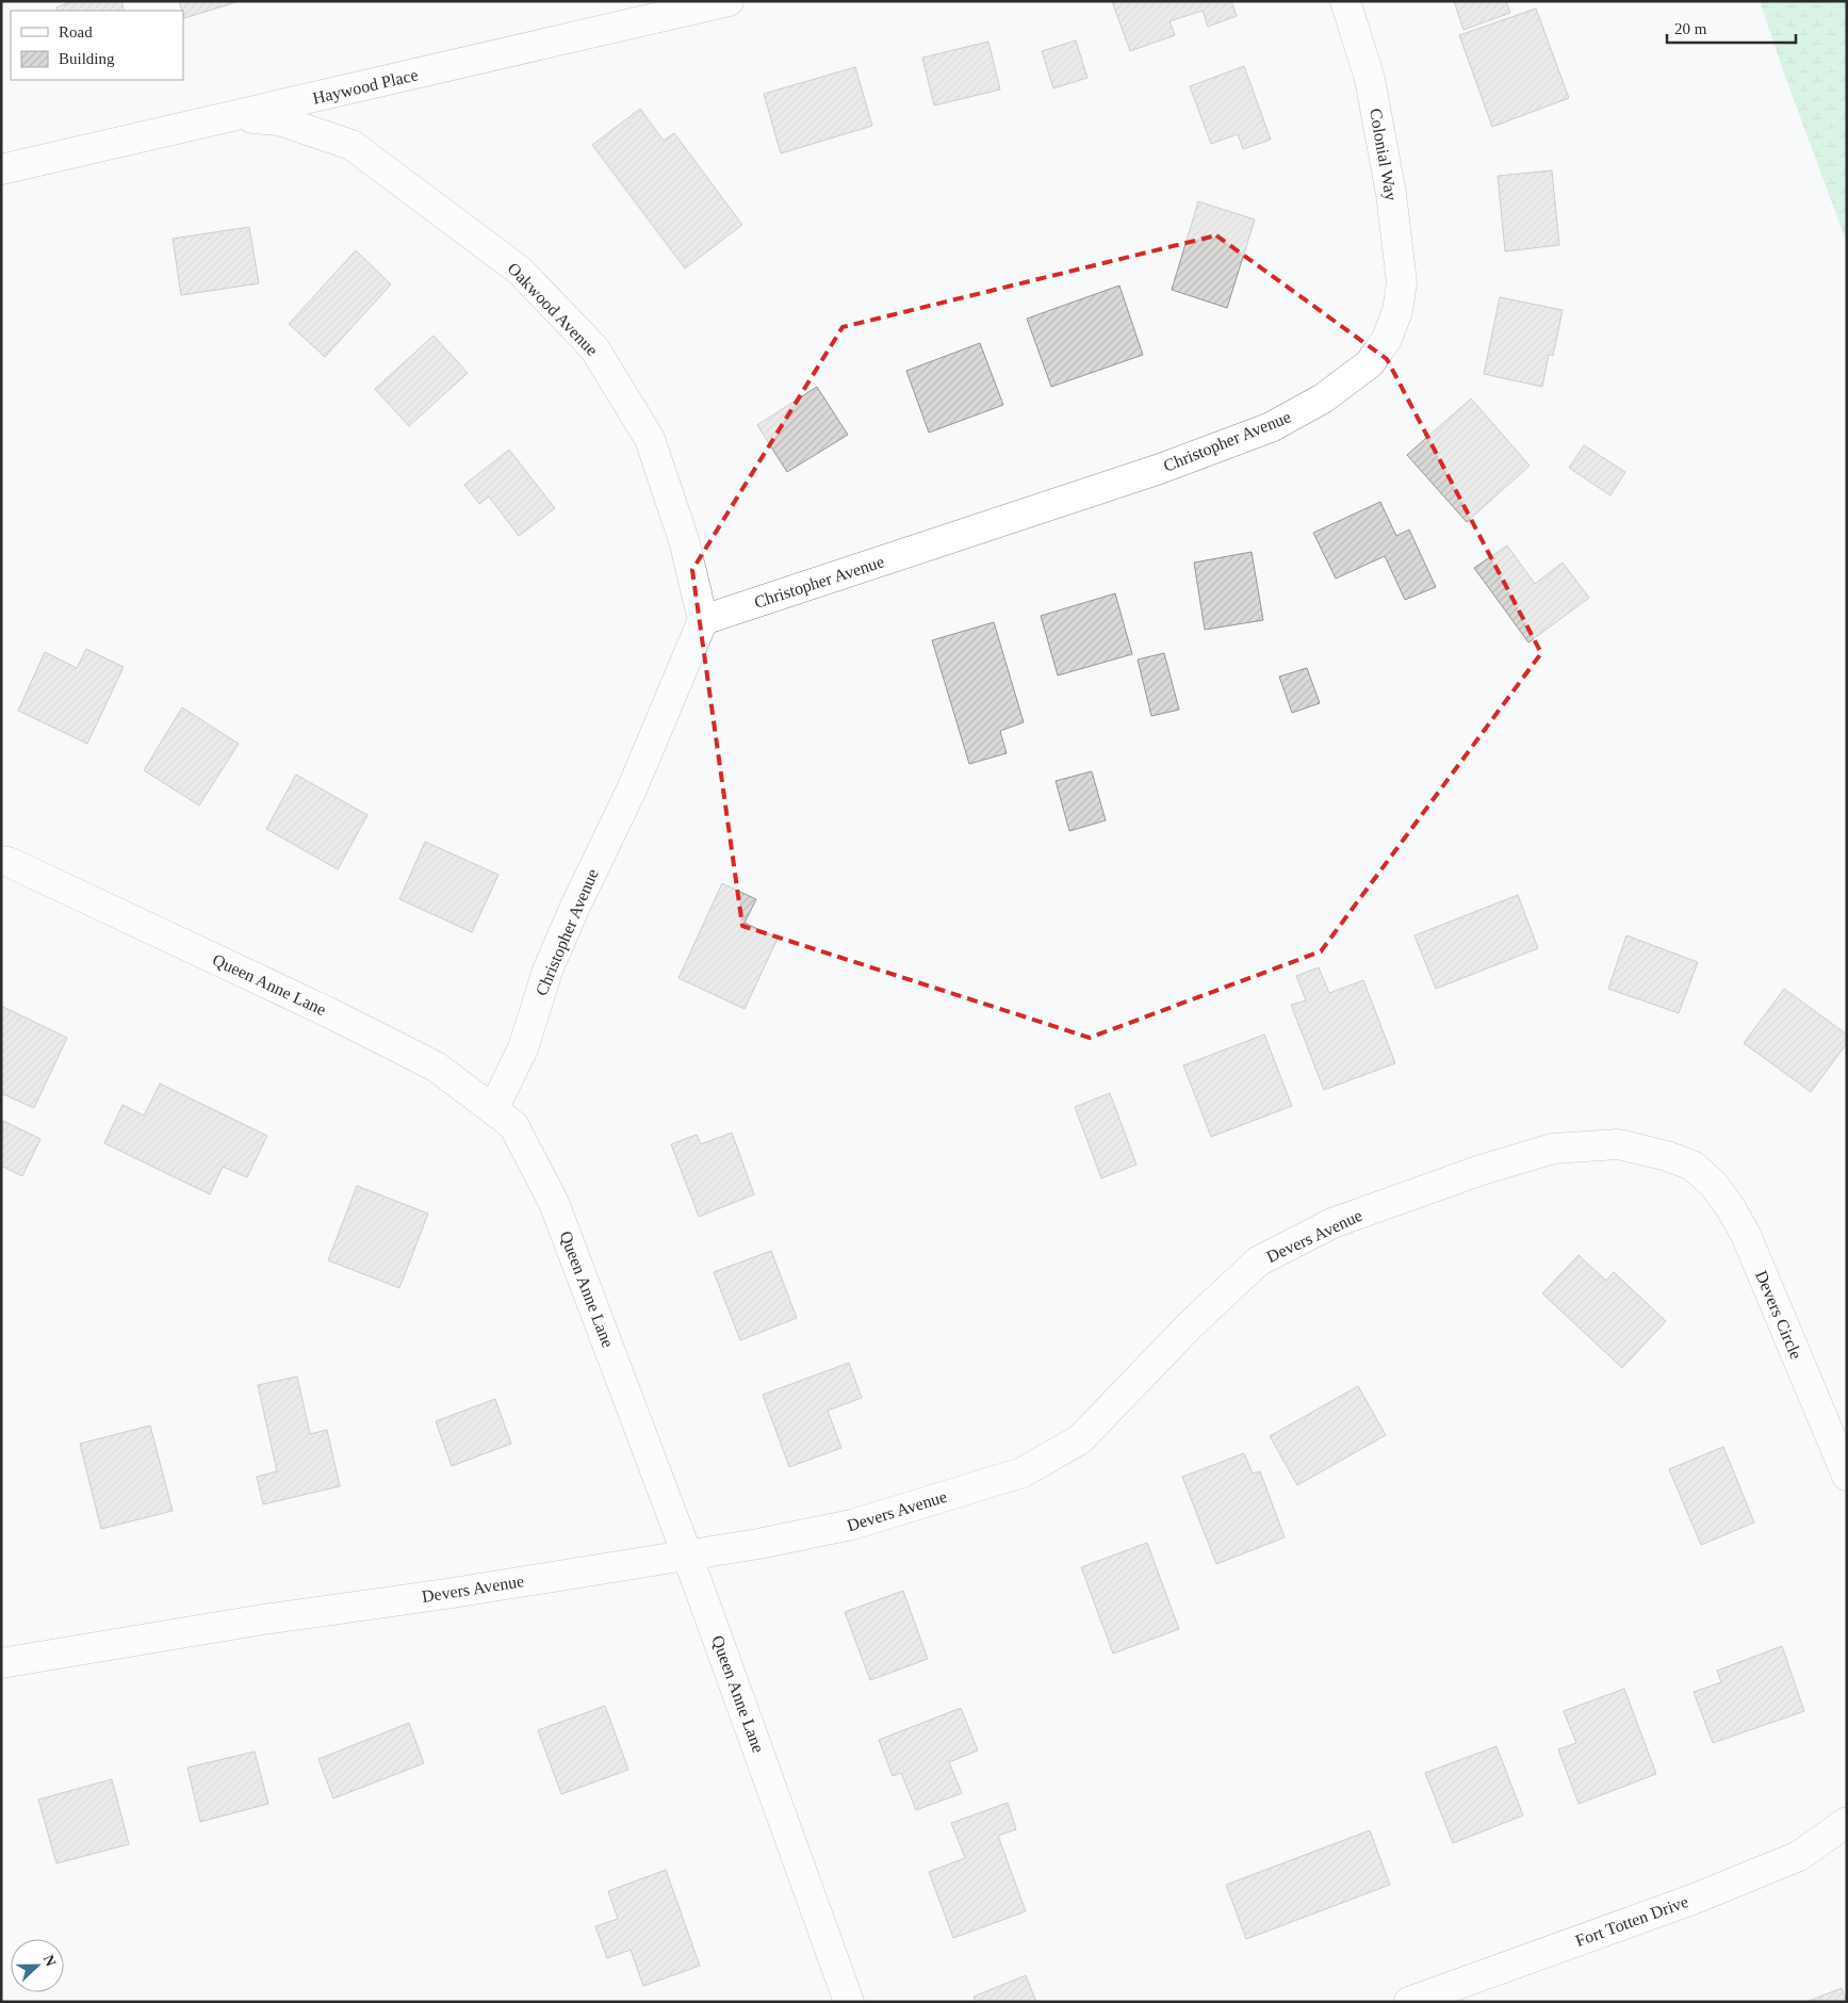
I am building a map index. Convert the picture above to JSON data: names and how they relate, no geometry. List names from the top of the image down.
{
  "streets": {
    "street": [
      "Haywood Place",
      "Colonial Way",
      "Oakwood Avenue",
      "Christopher Avenue",
      "Queen Anne Lane",
      "Devers Avenue",
      "Devers Circle",
      "Fort Totten Drive"
    ]
  },
  "crossings": [
    ["Haywood Place", "Oakwood Avenue"],
    ["Colonial Way", "Christopher Avenue"],
    ["Oakwood Avenue", "Christopher Avenue"],
    ["Christopher Avenue", "Queen Anne Lane"],
    ["Queen Anne Lane", "Devers Avenue"],
    ["Devers Avenue", "Devers Circle"]
  ],
  "legend": ["Road", "Building"],
  "scale_bar": "20 m",
  "north": "right"
}
